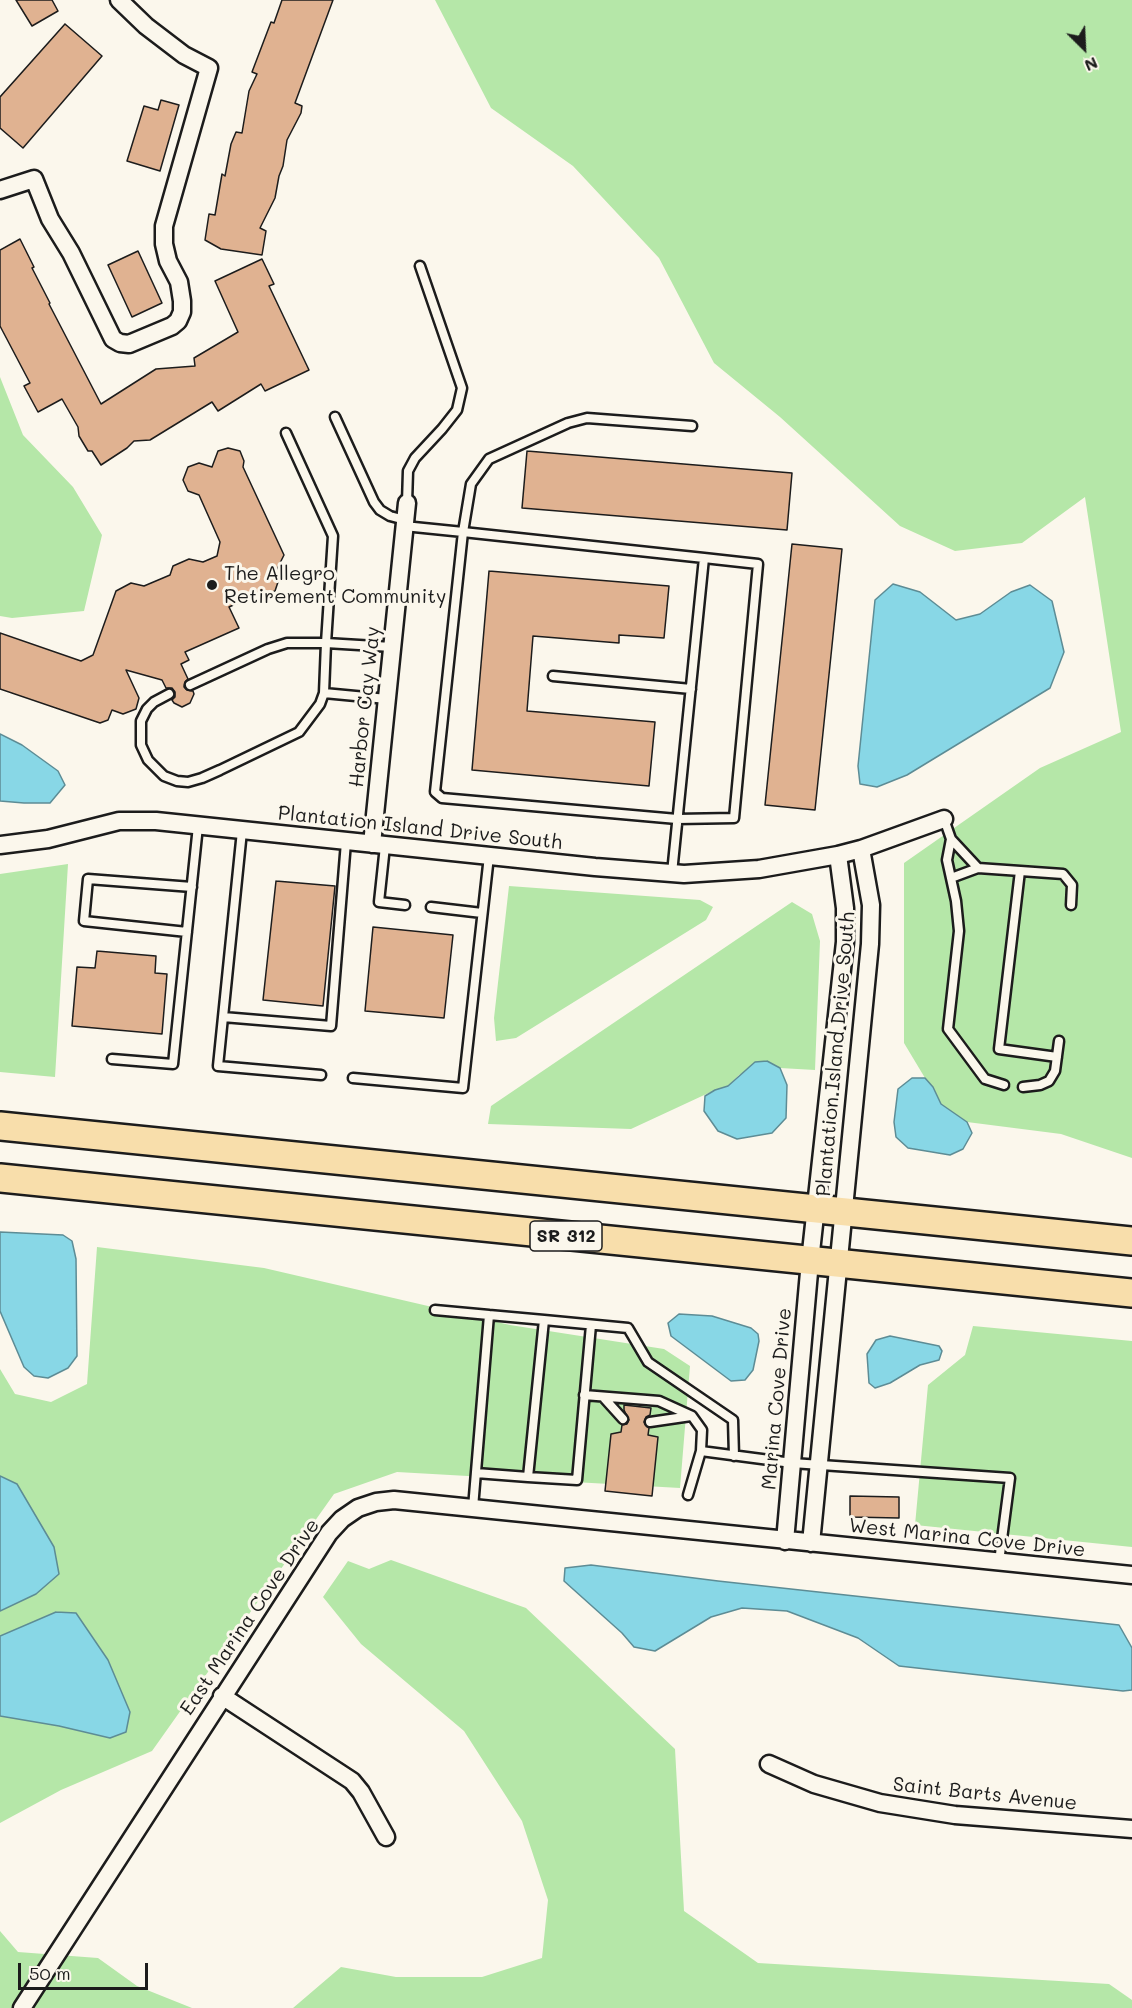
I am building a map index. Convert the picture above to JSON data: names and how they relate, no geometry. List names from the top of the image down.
{
  "streets": {
    "main road": ["SR 312"],
    "street": [
      "Harbor Cay Way",
      "Plantation Island Drive South",
      "Marina Cove Drive",
      "West Marina Cove Drive",
      "East Marina Cove Drive",
      "Saint Barts Avenue"
    ]
  },
  "crossings": [
    ["Harbor Cay Way", "Plantation Island Drive South"],
    ["Plantation Island Drive South", "SR 312"],
    ["Plantation Island Drive South", "Marina Cove Drive"],
    ["SR 312", "Marina Cove Drive"],
    ["Marina Cove Drive", "West Marina Cove Drive"],
    ["Marina Cove Drive", "East Marina Cove Drive"],
    ["West Marina Cove Drive", "East Marina Cove Drive"]
  ],
  "places": ["The Allegro Retirement Community"],
  "scale_bar": "50 m",
  "north": "bottom right"
}
